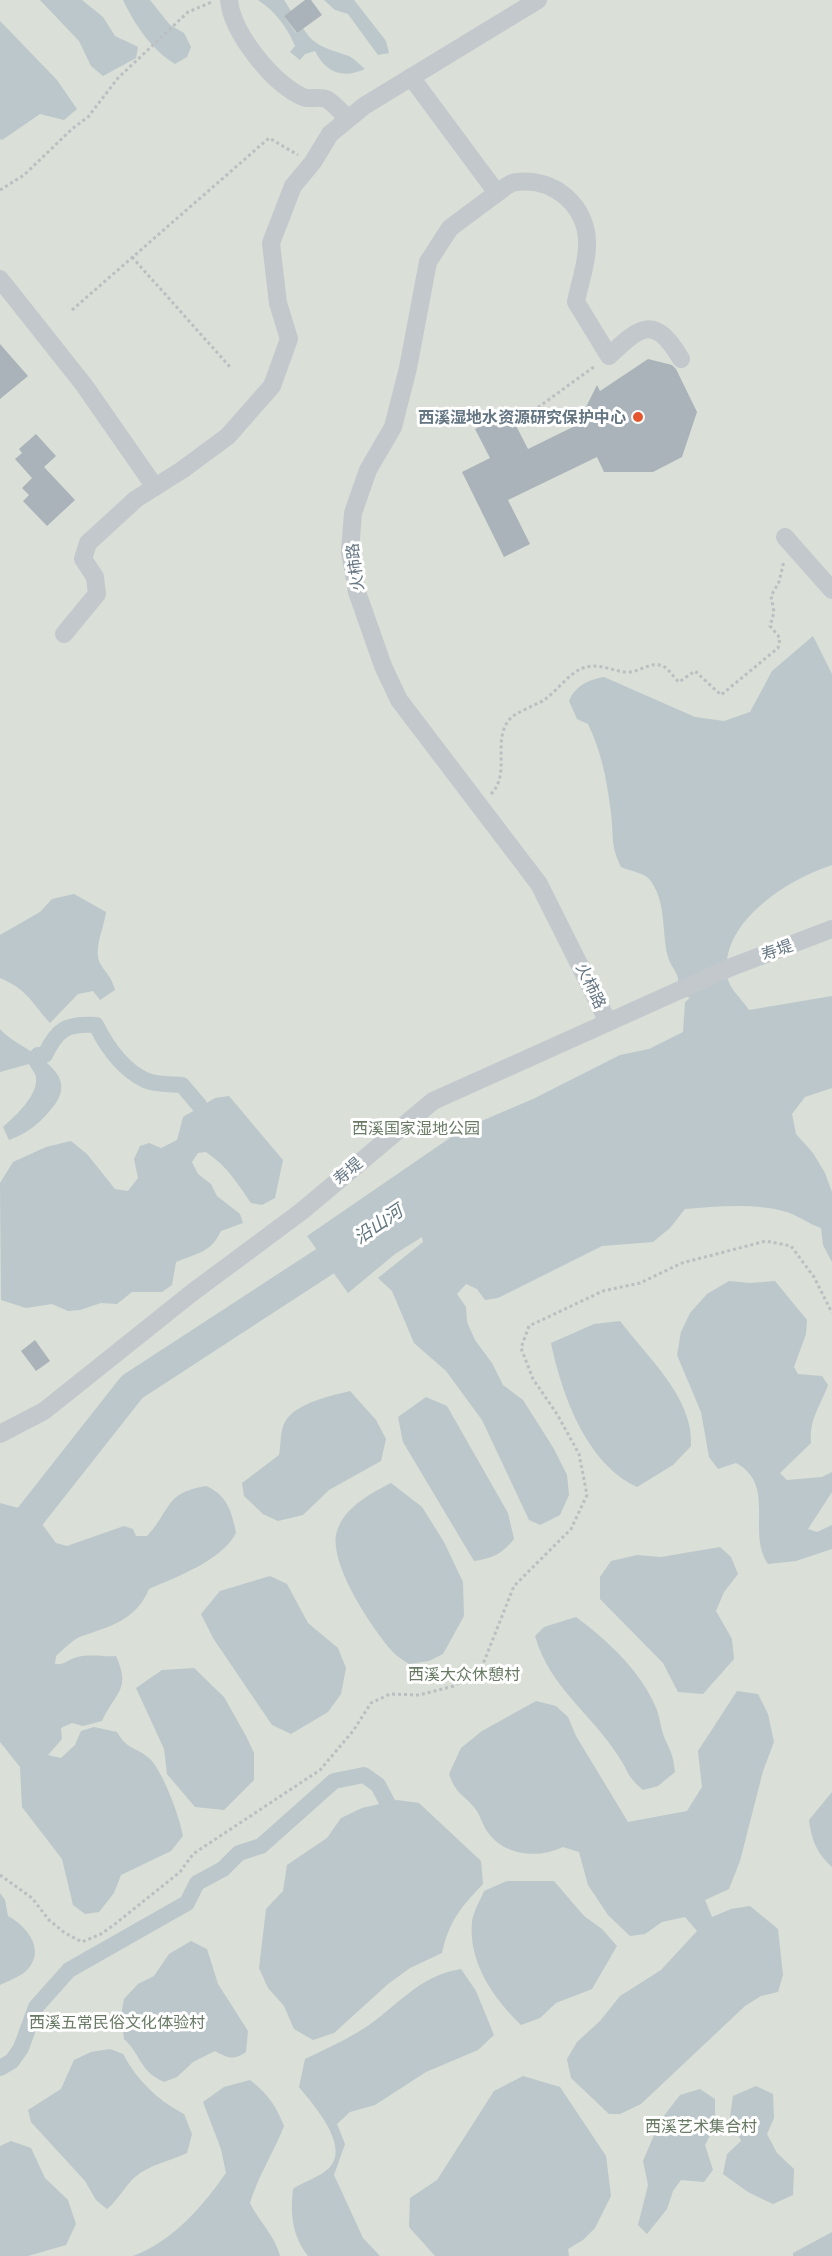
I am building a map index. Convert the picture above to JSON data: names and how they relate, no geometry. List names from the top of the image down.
{
  "streets": {
    "lane": ["火柿路", "寿堤"]
  },
  "crossings": [
    ["火柿路", "寿堤"]
  ],
  "water": ["沿山河"],
  "parks": [
    "西溪国家湿地公园",
    "西溪大众休憩村",
    "西溪五常民俗文化体验村",
    "西溪艺术集合村"
  ],
  "places": ["西溪湿地水资源研究保护中心"]
}
